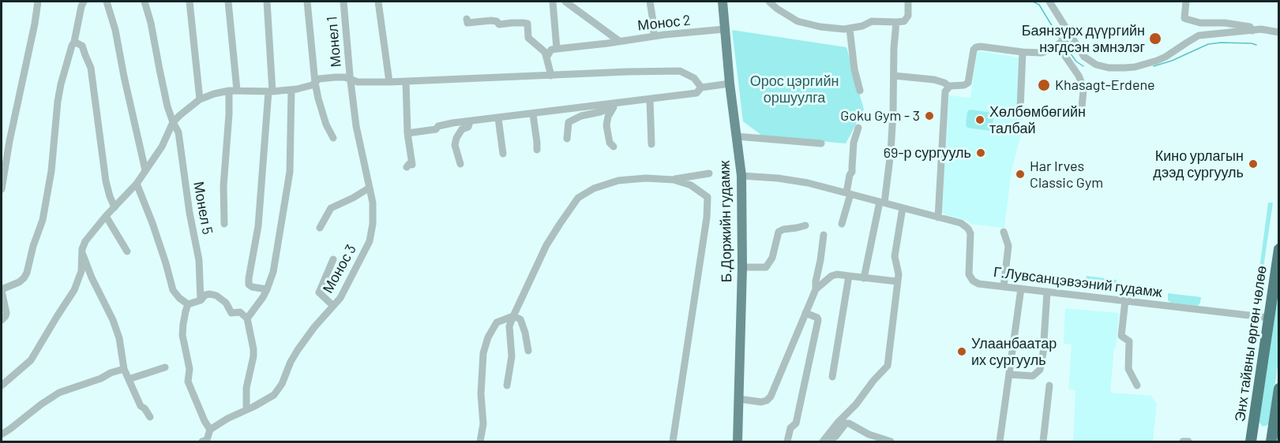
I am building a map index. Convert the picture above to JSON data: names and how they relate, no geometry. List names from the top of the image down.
{
  "streets": {
    "highway": ["Энх тайвны өргөн чөлөө"],
    "main road": ["Б.Доржийн гудамж"],
    "street": [
      "Монос 2",
      "Монел 1",
      "Монел 5",
      "Монос 3",
      "Г.Лувсанцэвээний гудамж"
    ]
  },
  "crossings": [
    ["Монос 2", "Б.Доржийн гудамж"],
    ["Монел 1", "Монос 3"],
    ["Б.Доржийн гудамж", "Г.Лувсанцэвээний гудамж"],
    ["Г.Лувсанцэвээний гудамж", "Энх тайвны өргөн чөлөө"]
  ],
  "parks": ["Орос цэргийн оршуулга"],
  "places": [
    "Баянзүрх дүүргийн нэгдсэн эмнэлэг",
    "Khasagt-Erdene",
    "Goku Gym - 3",
    "Хөлбөмбөгийн талбай",
    "69-р сургууль",
    "Кино урлагын дээд сургууль",
    "Har Irves Classic Gym",
    "Улаанбаатар их сургууль"
  ]
}
